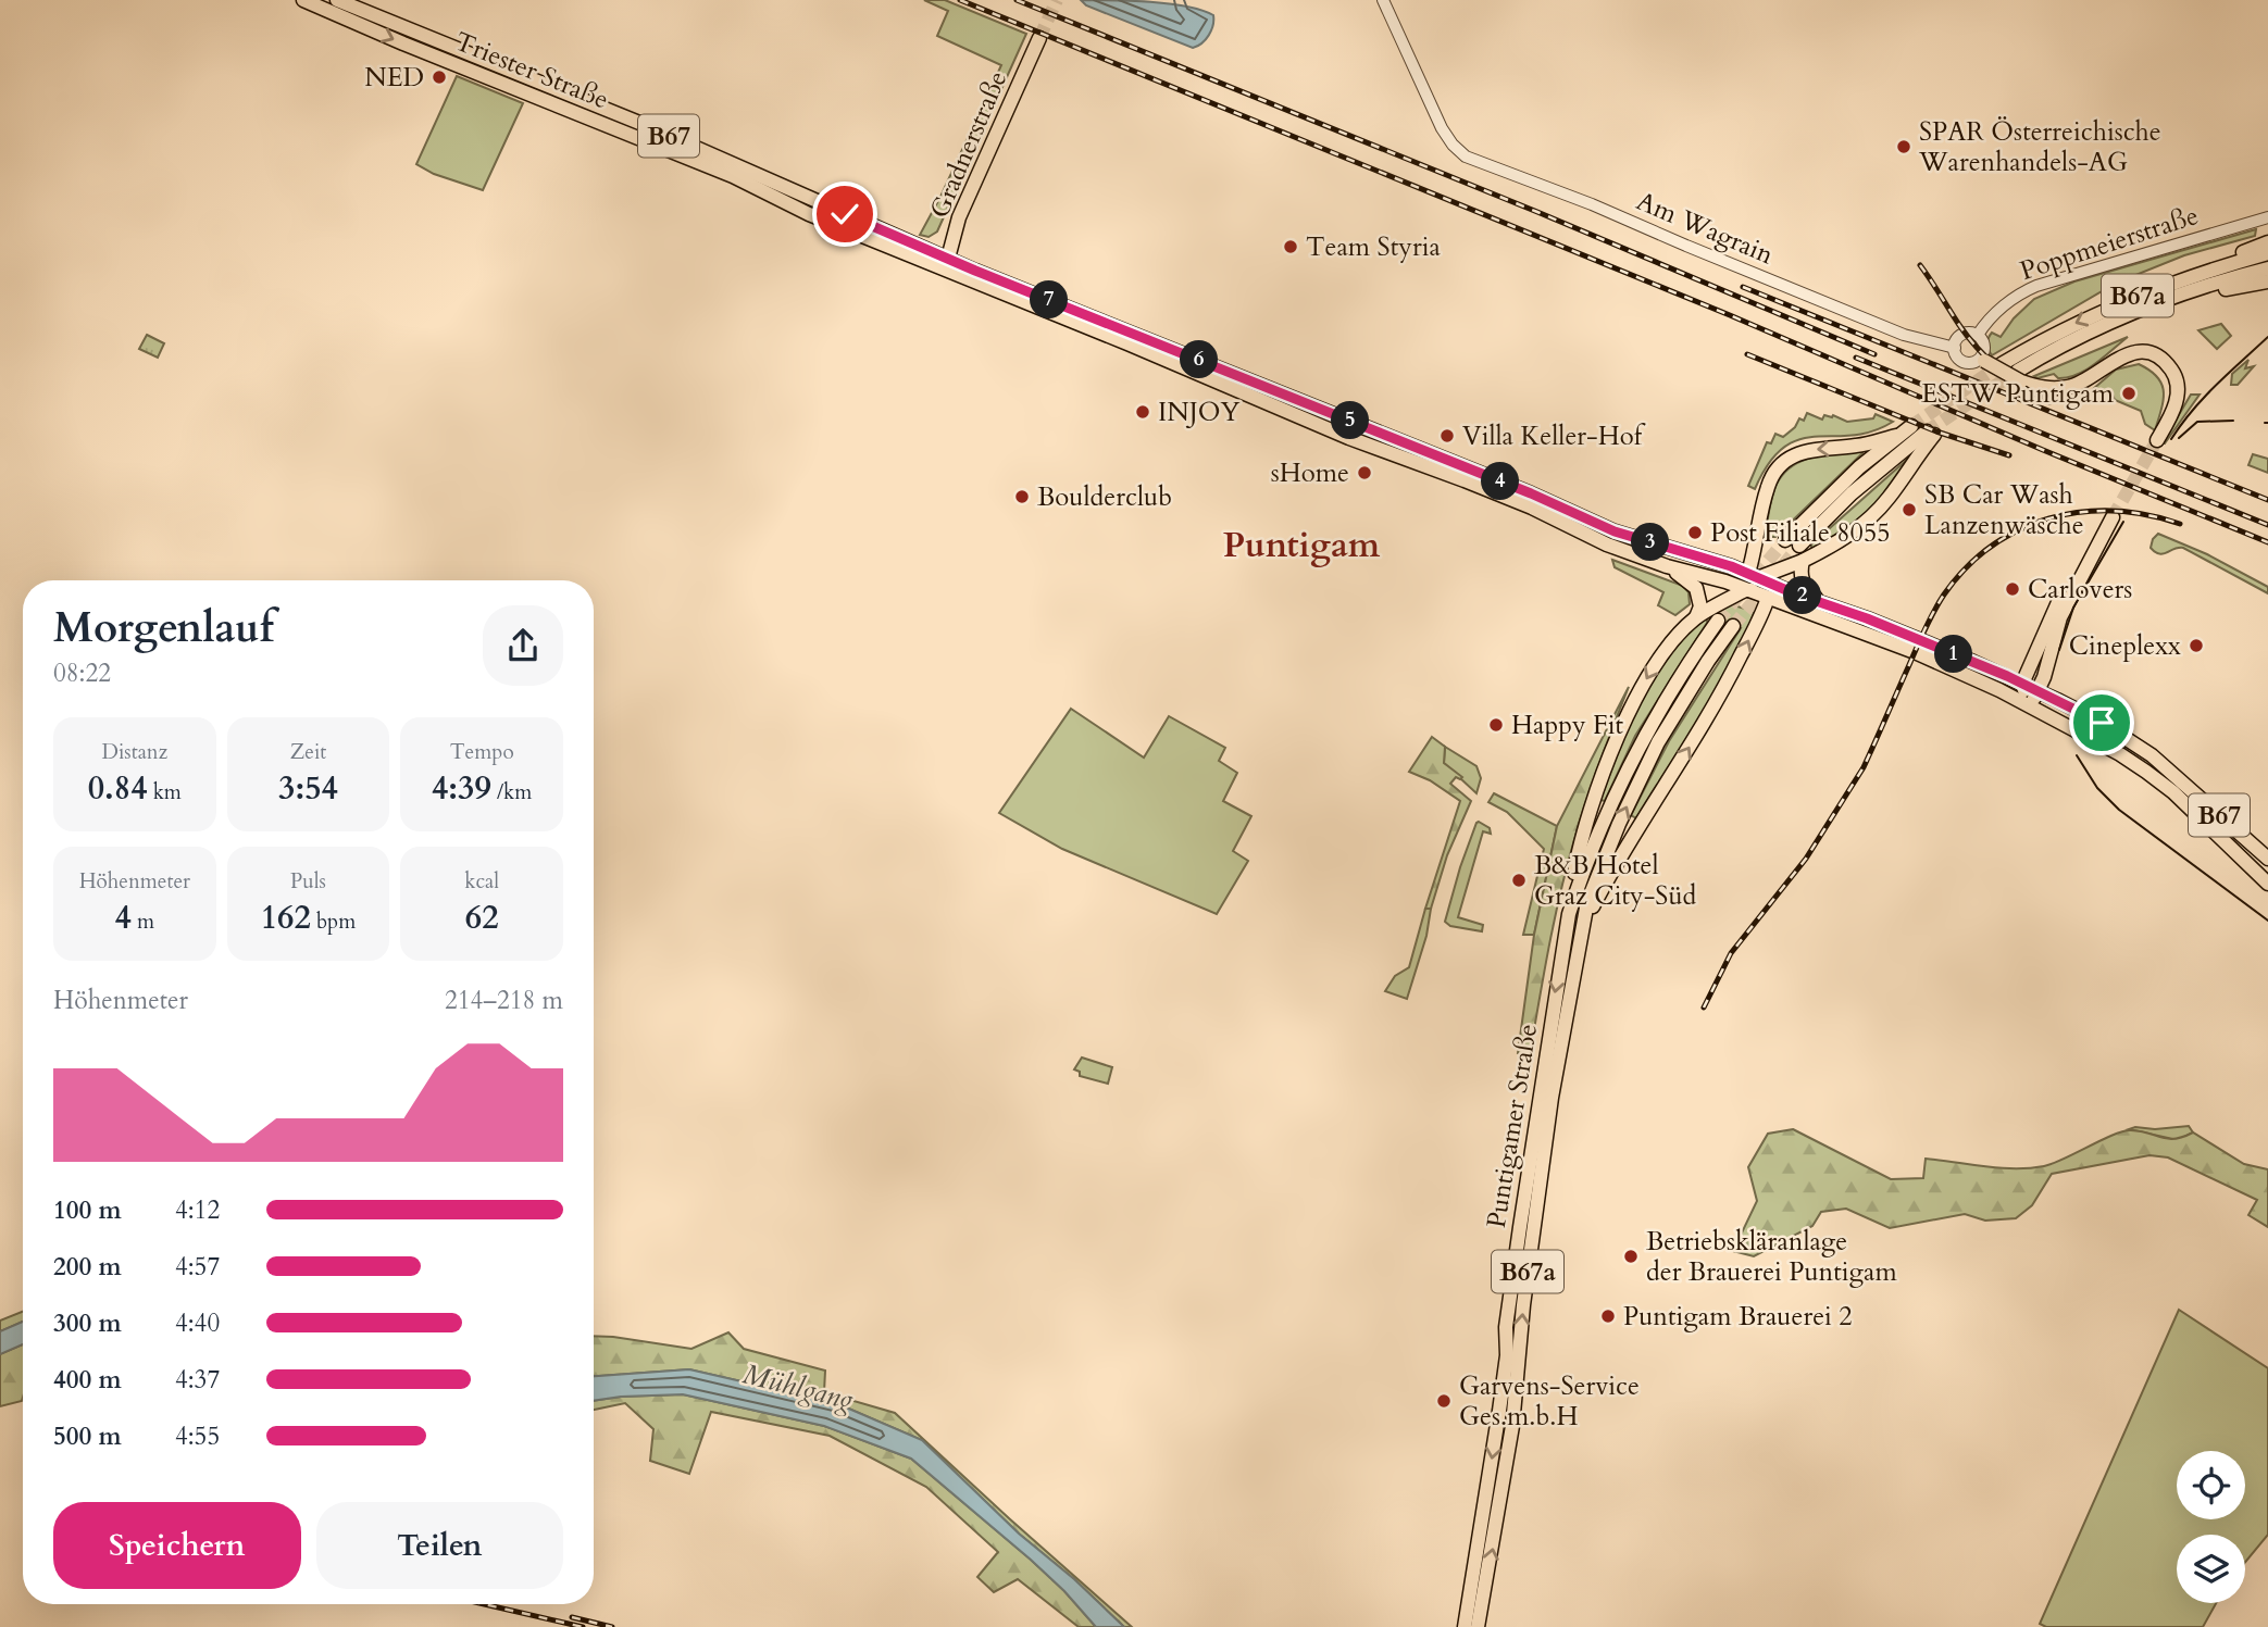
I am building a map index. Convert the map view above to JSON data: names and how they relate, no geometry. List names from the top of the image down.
{
  "streets": {
    "main road": [
      "Triester Straße",
      "B67",
      "Gradnerstraße",
      "B67a",
      "Puntigamer Straße"
    ],
    "street": ["Am Wagrain", "Poppmeierstraße"]
  },
  "crossings": [
    ["Triester Straße", "Gradnerstraße"],
    ["Am Wagrain", "Poppmeierstraße"]
  ],
  "districts": ["Puntigam"],
  "water": ["Mühlgang"],
  "places": [
    "NED",
    "SPAR Österreichische Warenhandels-AG",
    "Team Styria",
    "ESTW Puntigam",
    "INJOY",
    "Villa Keller-Hof",
    "sHome",
    "Boulderclub",
    "SB Car Wash Lanzenwäsche",
    "Post Filiale 8055",
    "Carlovers",
    "Cineplexx",
    "Happy Fit",
    "B&B Hotel Graz City-Süd",
    "Betriebskläranlage der Brauerei Puntigam",
    "Puntigam Brauerei 2",
    "Garvens-Service Ges.m.b.H"
  ],
  "page": {
    "pins": [
      "7",
      "6",
      "5",
      "4",
      "3",
      "2",
      "1"
    ],
    "heading": ["Morgenlauf", "08:22"],
    "stats": [
      ["Distanz", "0.84 km"],
      ["Zeit", "3:54"],
      ["Tempo", "4:39 /km"],
      ["Höhenmeter", "4 m"],
      ["Puls", "162 bpm"],
      ["kcal", "62"]
    ],
    "chart": ["Höhenmeter", "214–218 m"],
    "list": [
      {
        "name": "100 m",
        "note": "4:12"
      },
      {
        "name": "200 m",
        "note": "4:57"
      },
      {
        "name": "300 m",
        "note": "4:40"
      },
      {
        "name": "400 m",
        "note": "4:37"
      },
      {
        "name": "500 m",
        "note": "4:55"
      }
    ],
    "buttons": ["Speichern", "Teilen"]
  }
}
